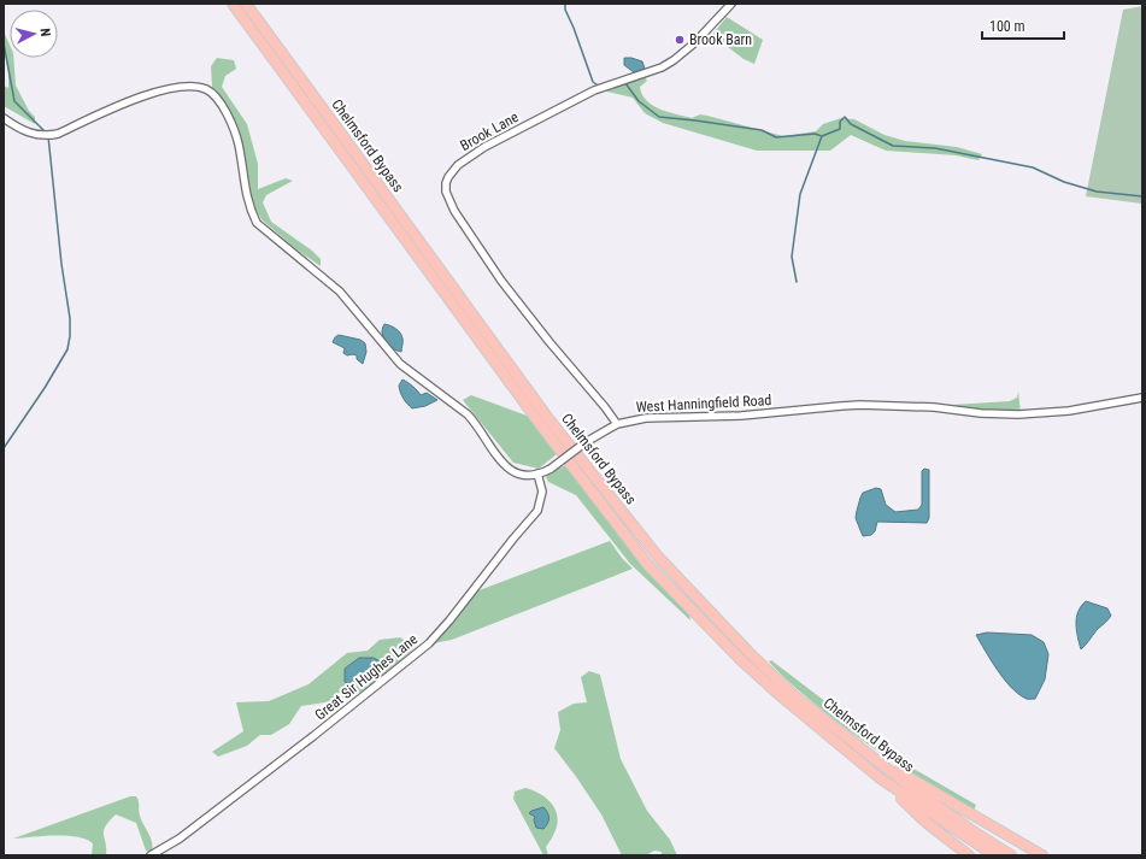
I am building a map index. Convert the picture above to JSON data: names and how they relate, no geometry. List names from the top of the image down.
{
  "streets": {
    "highway": ["Chelmsford Bypass"],
    "street": ["Brook Lane", "West Hanningfield Road", "Great Sir Hughes Lane"]
  },
  "crossings": [
    ["Brook Lane", "West Hanningfield Road"],
    ["West Hanningfield Road", "Great Sir Hughes Lane"]
  ],
  "places": ["Brook Barn"],
  "scale_bar": "100 m",
  "north": "right"
}
